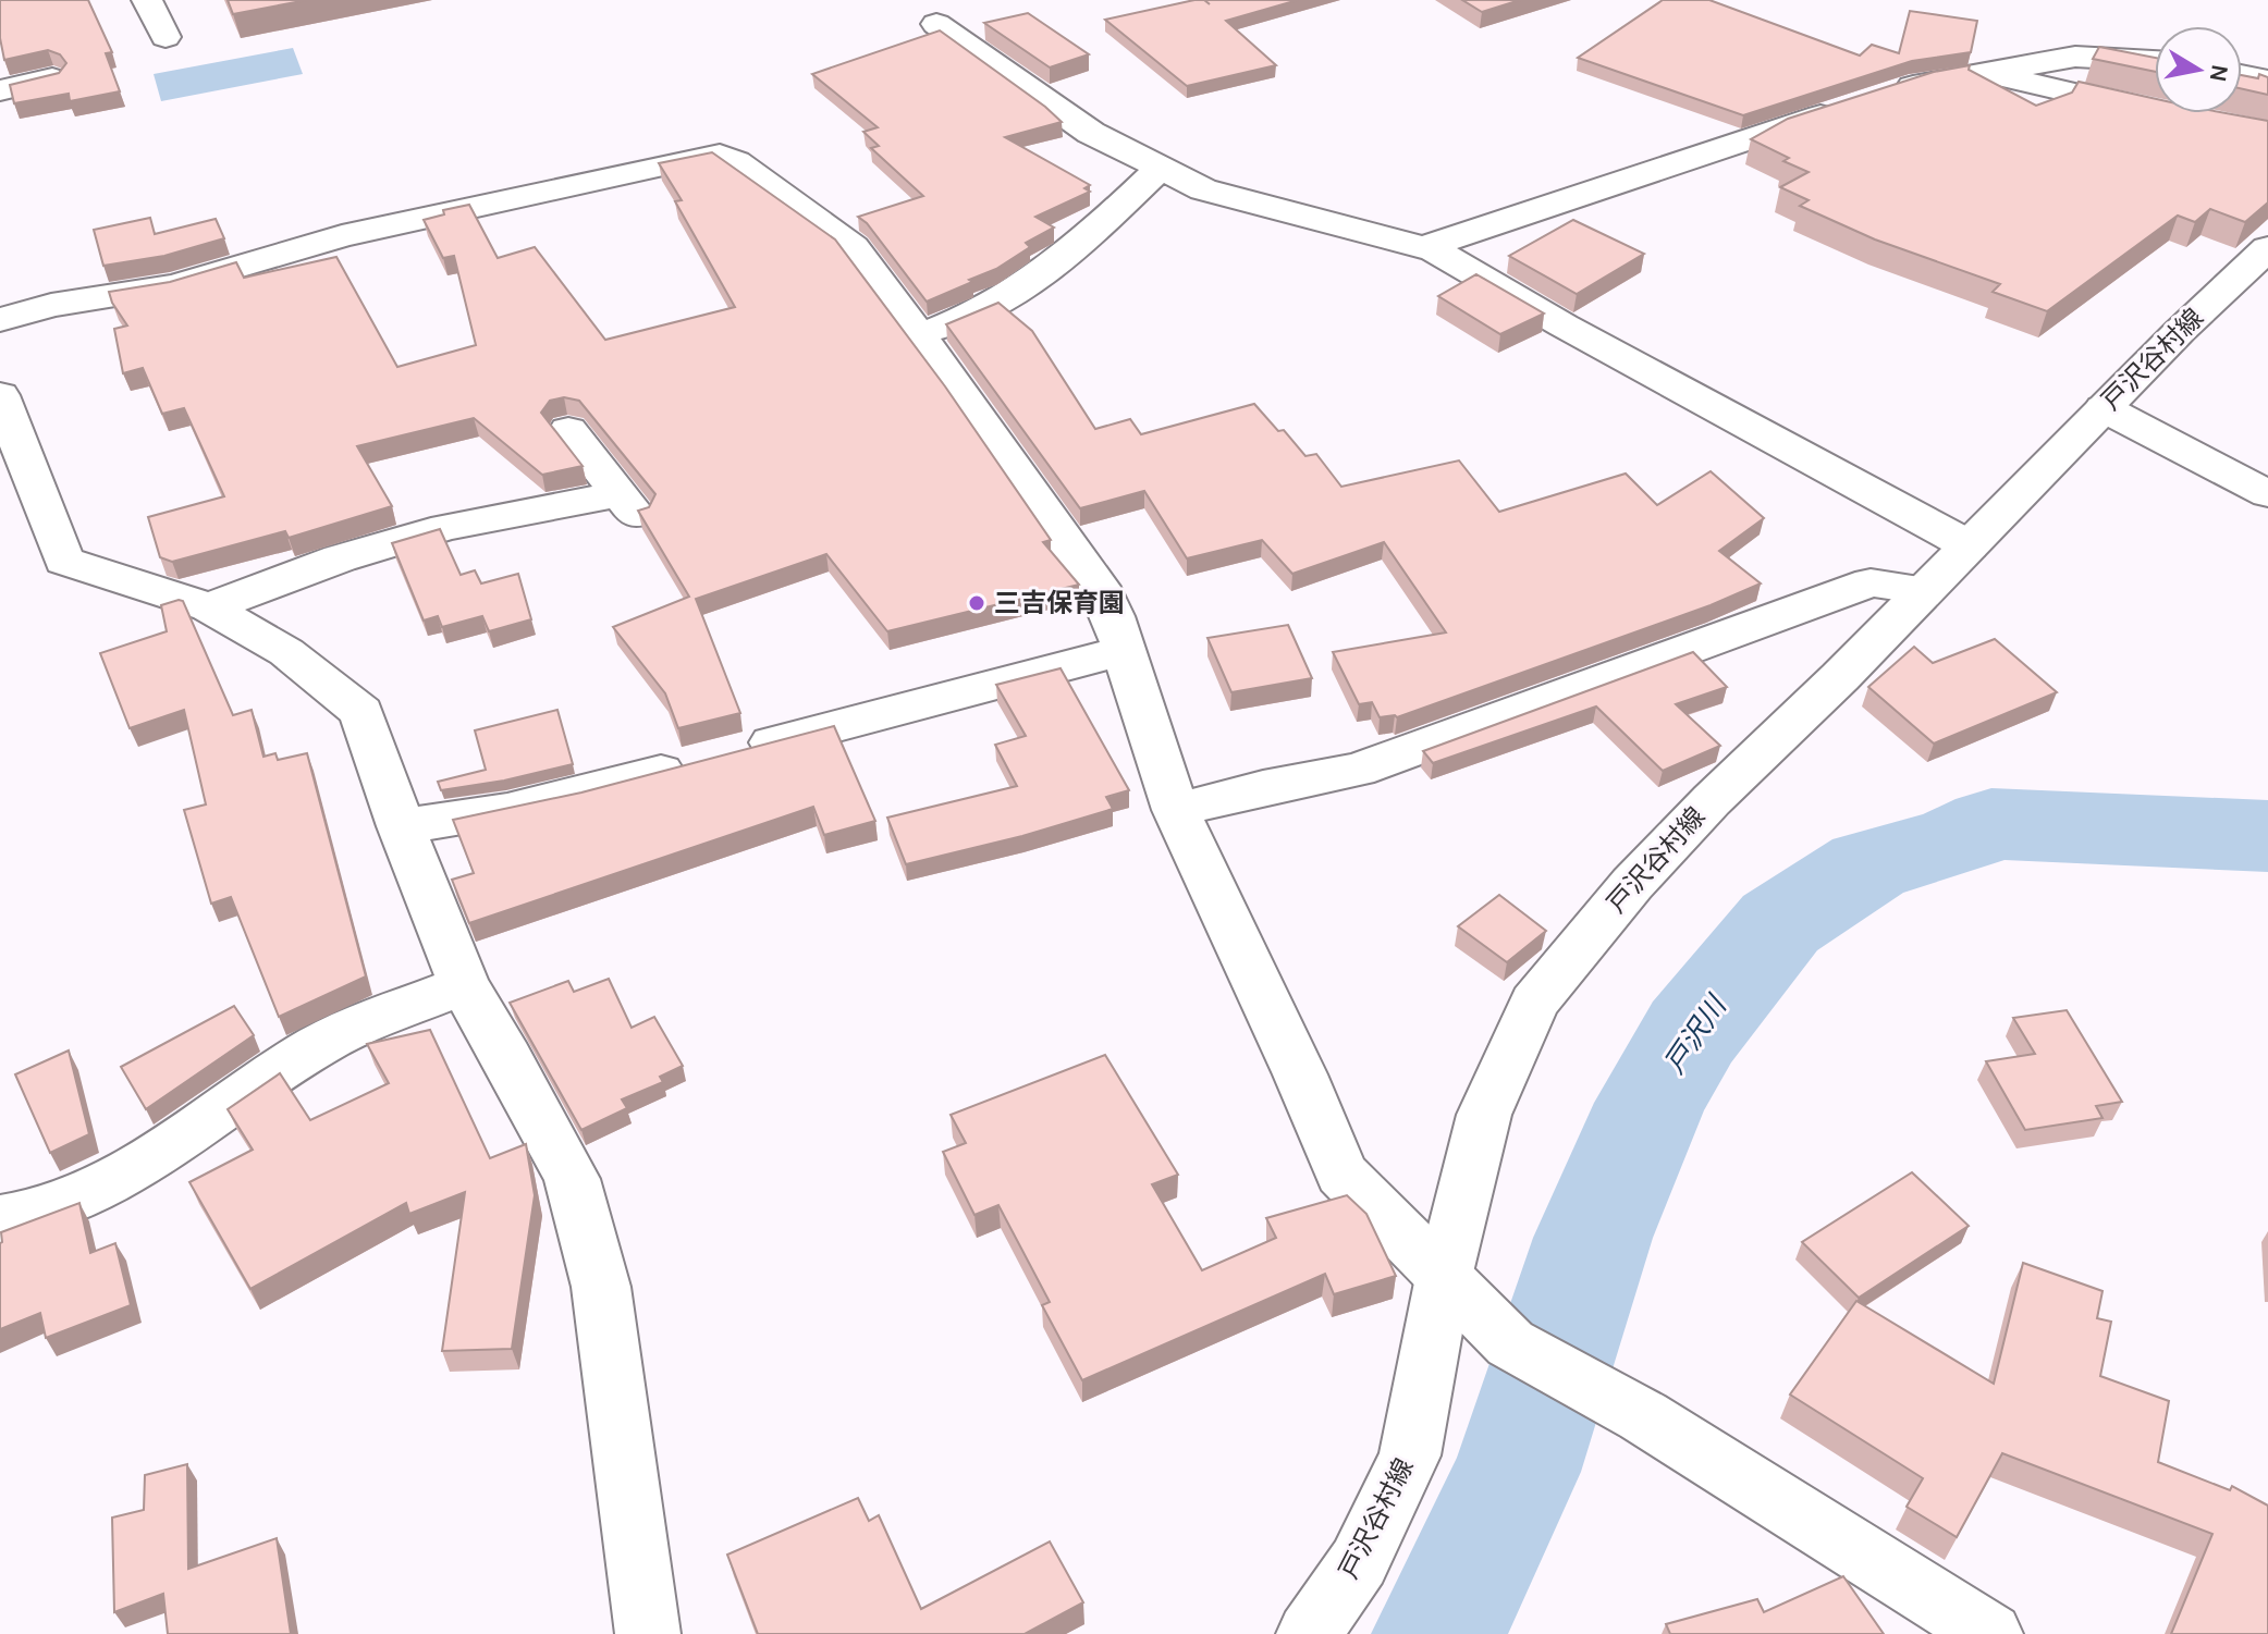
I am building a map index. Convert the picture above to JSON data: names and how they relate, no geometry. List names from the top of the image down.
{
  "streets": {
    "street": ["戸沢谷村線"]
  },
  "water": ["戸沢川"],
  "places": ["三吉保育園"],
  "north": "right"
}
